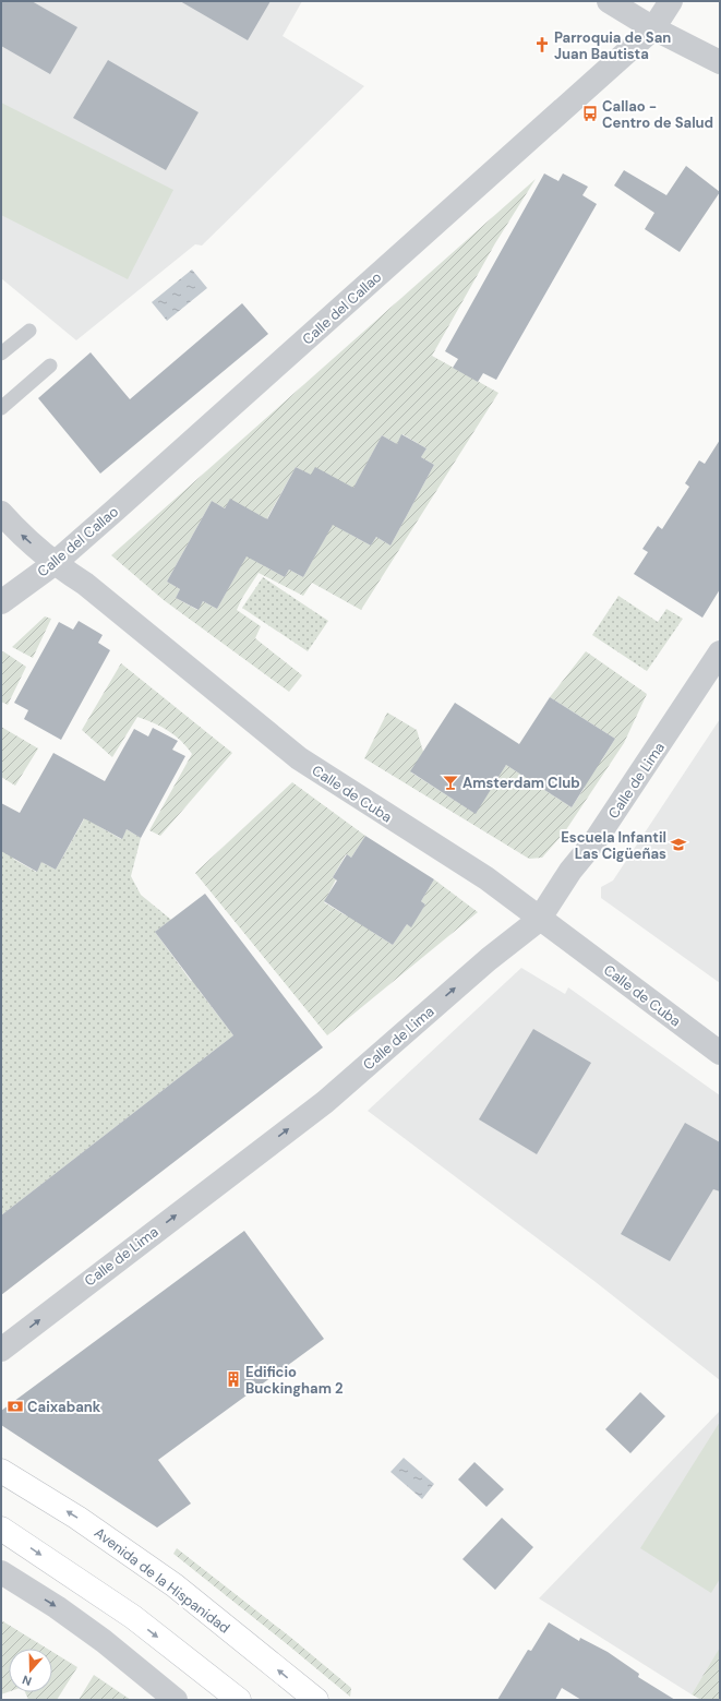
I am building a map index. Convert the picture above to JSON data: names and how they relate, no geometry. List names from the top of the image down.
{
  "streets": {
    "main road": ["Avenida de la Hispanidad"],
    "street": ["Calle del Callao", "Calle de Lima", "Calle de Cuba"]
  },
  "crossings": [
    ["Calle del Callao", "Calle de Cuba"],
    ["Calle de Lima", "Calle de Cuba"]
  ],
  "one_way": ["Calle de Lima"],
  "places": {
    "church": ["Parroquia de San Juan Bautista"],
    "bus stop": ["Callao - Centro de Salud"],
    "bar": ["Amsterdam Club"],
    "school or university": ["Escuela Infantil Las Cigüeñas"],
    "building": ["Edificio Buckingham 2"],
    "bank": ["Caixabank"]
  },
  "north": "bottom"
}
